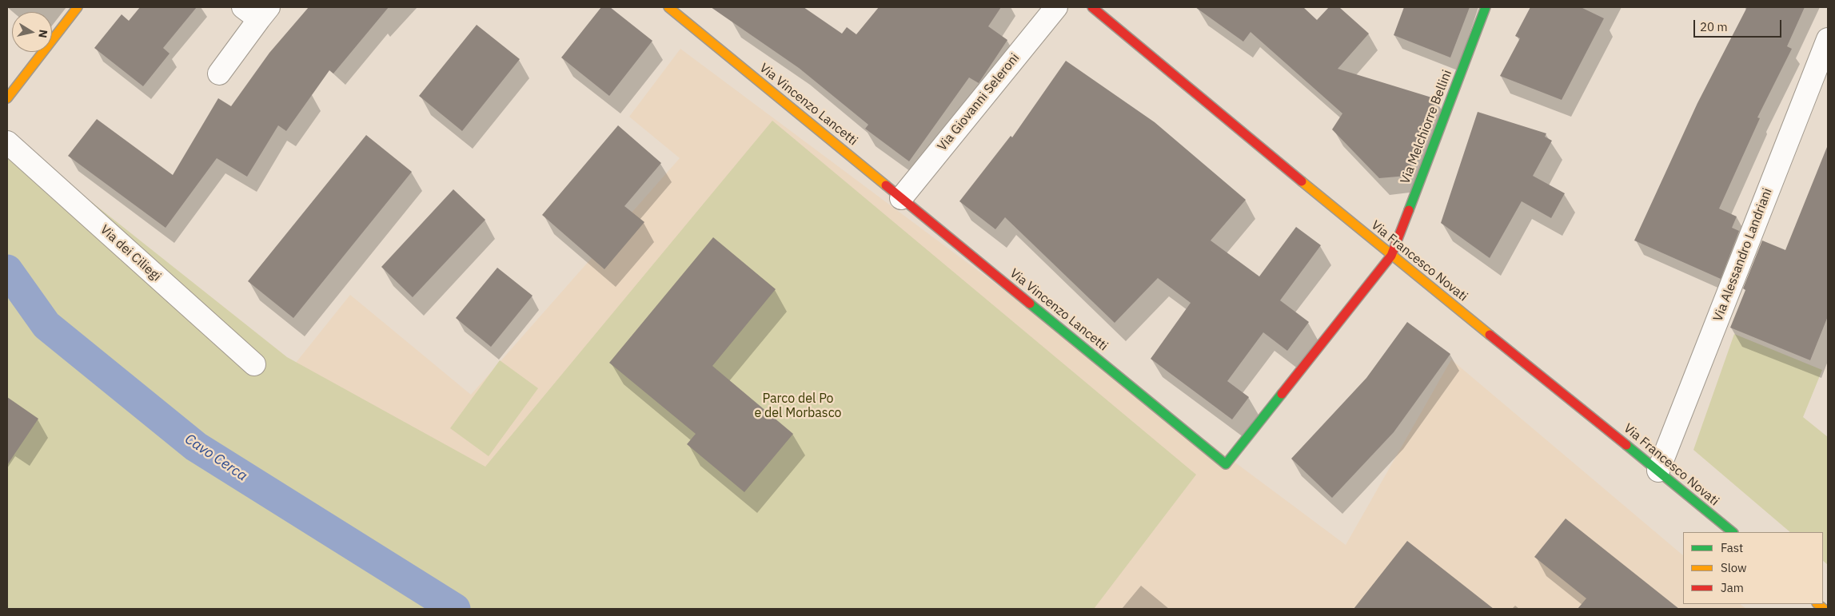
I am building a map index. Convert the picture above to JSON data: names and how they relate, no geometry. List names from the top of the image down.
{
  "streets": {
    "street": [
      "Via Giovanni Seleroni",
      "Via Vincenzo Lancetti",
      "Via Melchiorre Bellini",
      "Via dei Ciliegi",
      "Via Alessandro Landriani",
      "Via Francesco Novati"
    ]
  },
  "crossings": [
    ["Via Giovanni Seleroni", "Via Vincenzo Lancetti"],
    ["Via Vincenzo Lancetti", "Via Melchiorre Bellini"],
    ["Via Vincenzo Lancetti", "Via Francesco Novati"],
    ["Via Melchiorre Bellini", "Via Francesco Novati"],
    ["Via Alessandro Landriani", "Via Francesco Novati"]
  ],
  "water": ["Cavo Cerca"],
  "parks": ["Parco del Po e del Morbasco"],
  "legend": ["Fast", "Slow", "Jam"],
  "scale_bar": "20 m",
  "north": "right"
}
